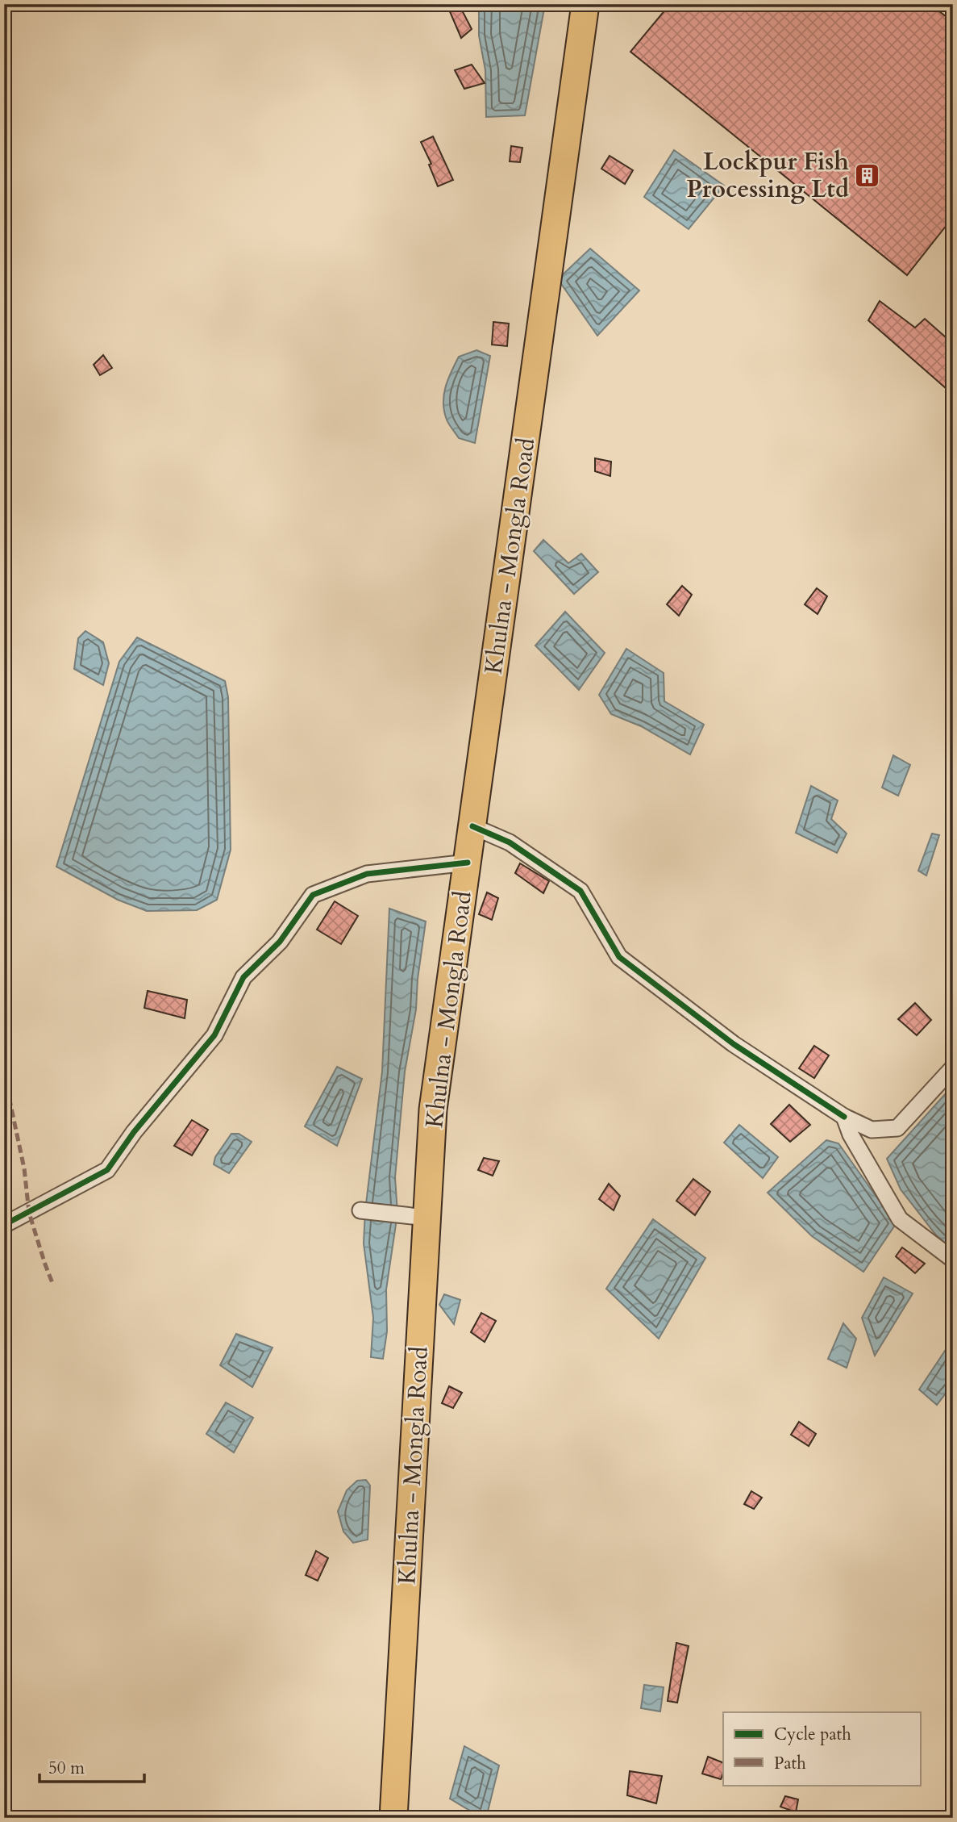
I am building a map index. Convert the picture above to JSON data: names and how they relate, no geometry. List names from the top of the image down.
{
  "streets": {
    "highway": ["Khulna - Mongla Road"]
  },
  "places": {
    "building": ["Lockpur Fish Processing Ltd"]
  },
  "legend": ["Cycle path", "Path"],
  "scale_bar": "50 m"
}
